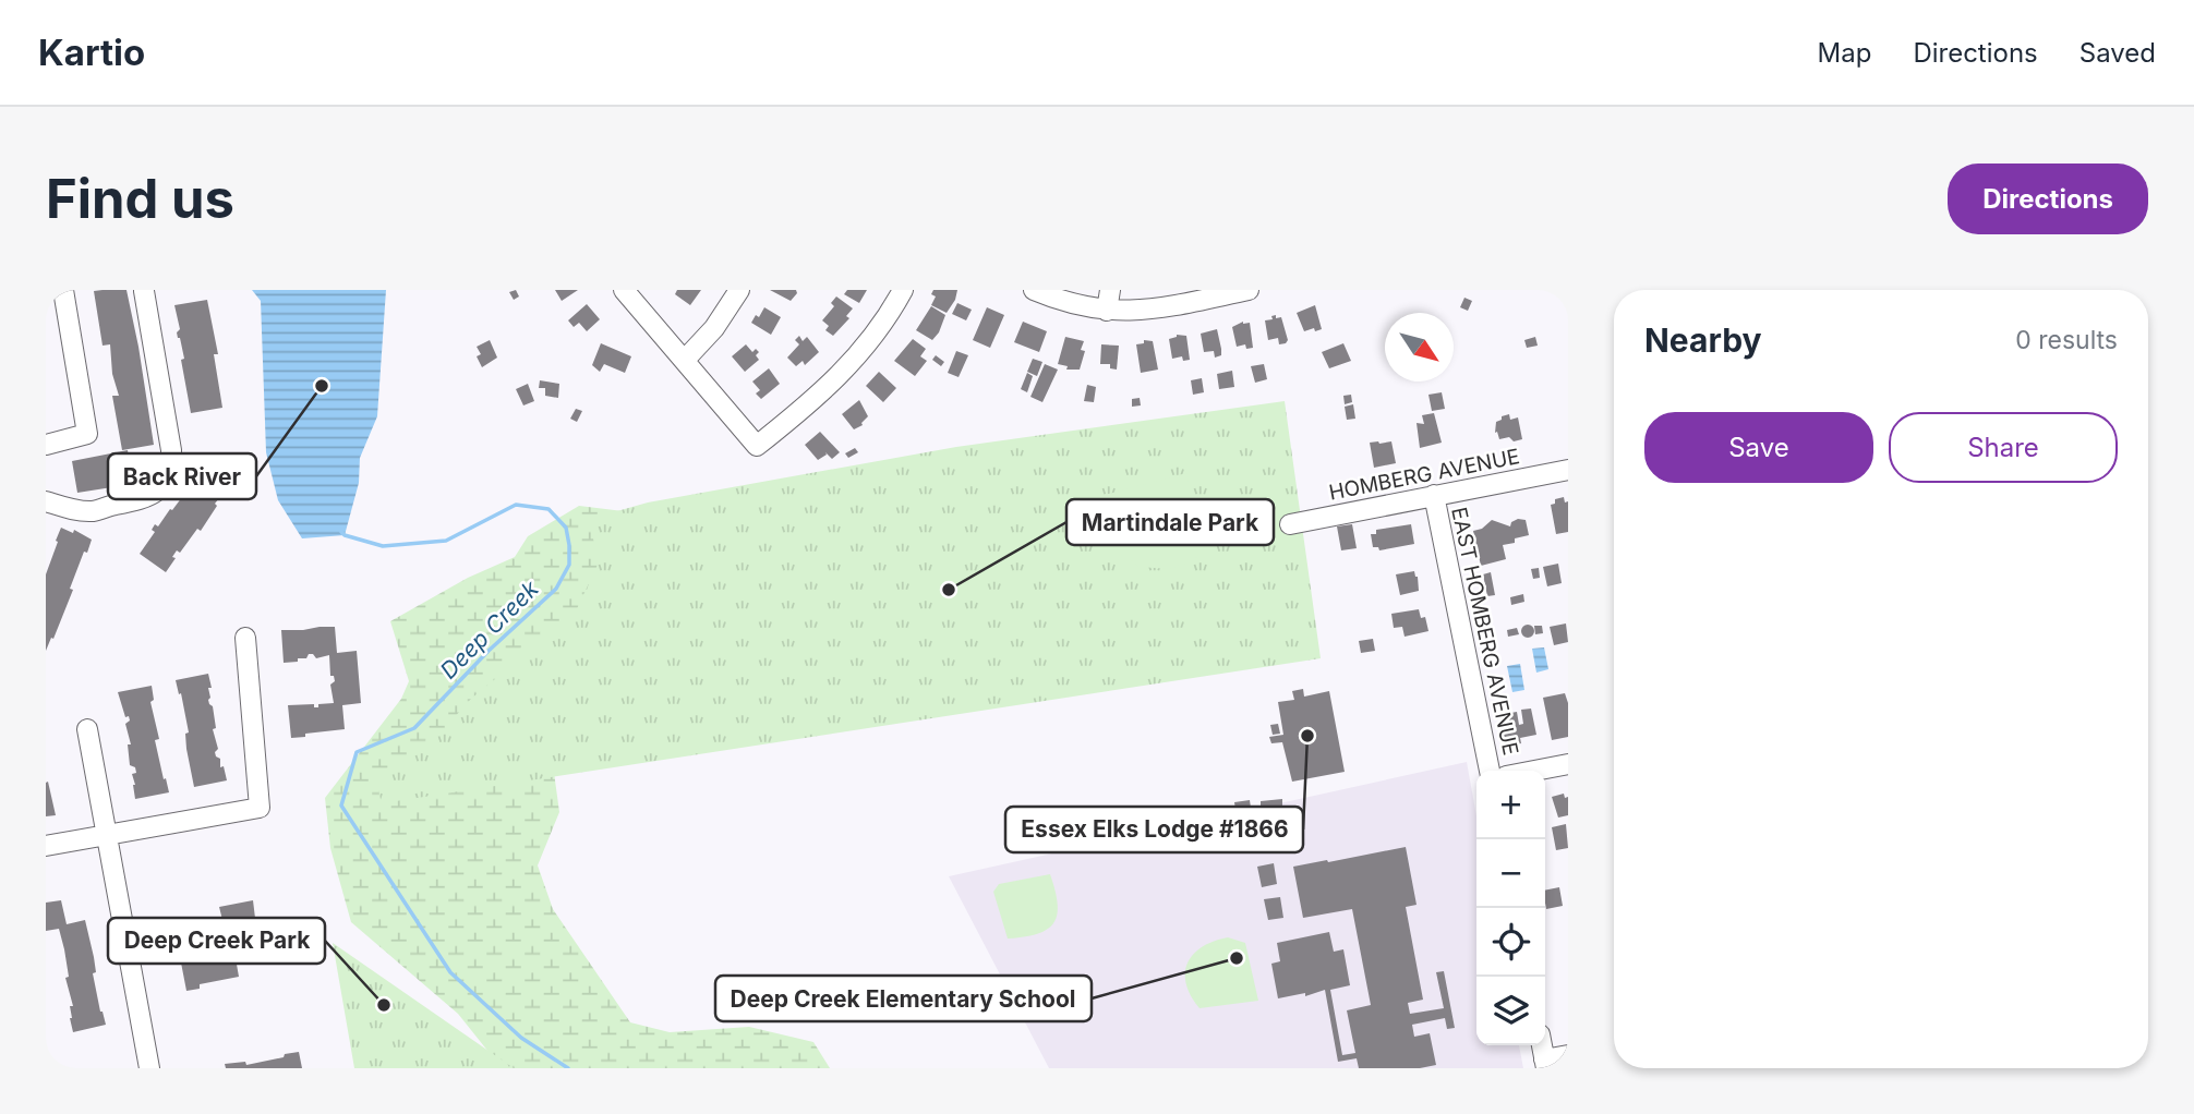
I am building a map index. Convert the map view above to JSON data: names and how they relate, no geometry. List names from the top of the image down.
{
  "streets": {
    "street": ["HOMBERG AVENUE", "EAST HOMBERG AVENUE"]
  },
  "crossings": [
    ["HOMBERG AVENUE", "EAST HOMBERG AVENUE"]
  ],
  "water": ["Deep Creek"],
  "places": [
    "Back River",
    "Martindale Park",
    "Essex Elks Lodge #1866",
    "Deep Creek Elementary School",
    "Deep Creek Park"
  ],
  "north": "bottom right",
  "page": {
    "header": "Kartio",
    "nav": ["Map", "Directions", "Saved"],
    "buttons": [
      "Directions",
      ["Save", "Share"]
    ],
    "title": "Find us",
    "heading": ["Nearby", "0 results"],
    "map_buttons": ["+", "−"]
  }
}
